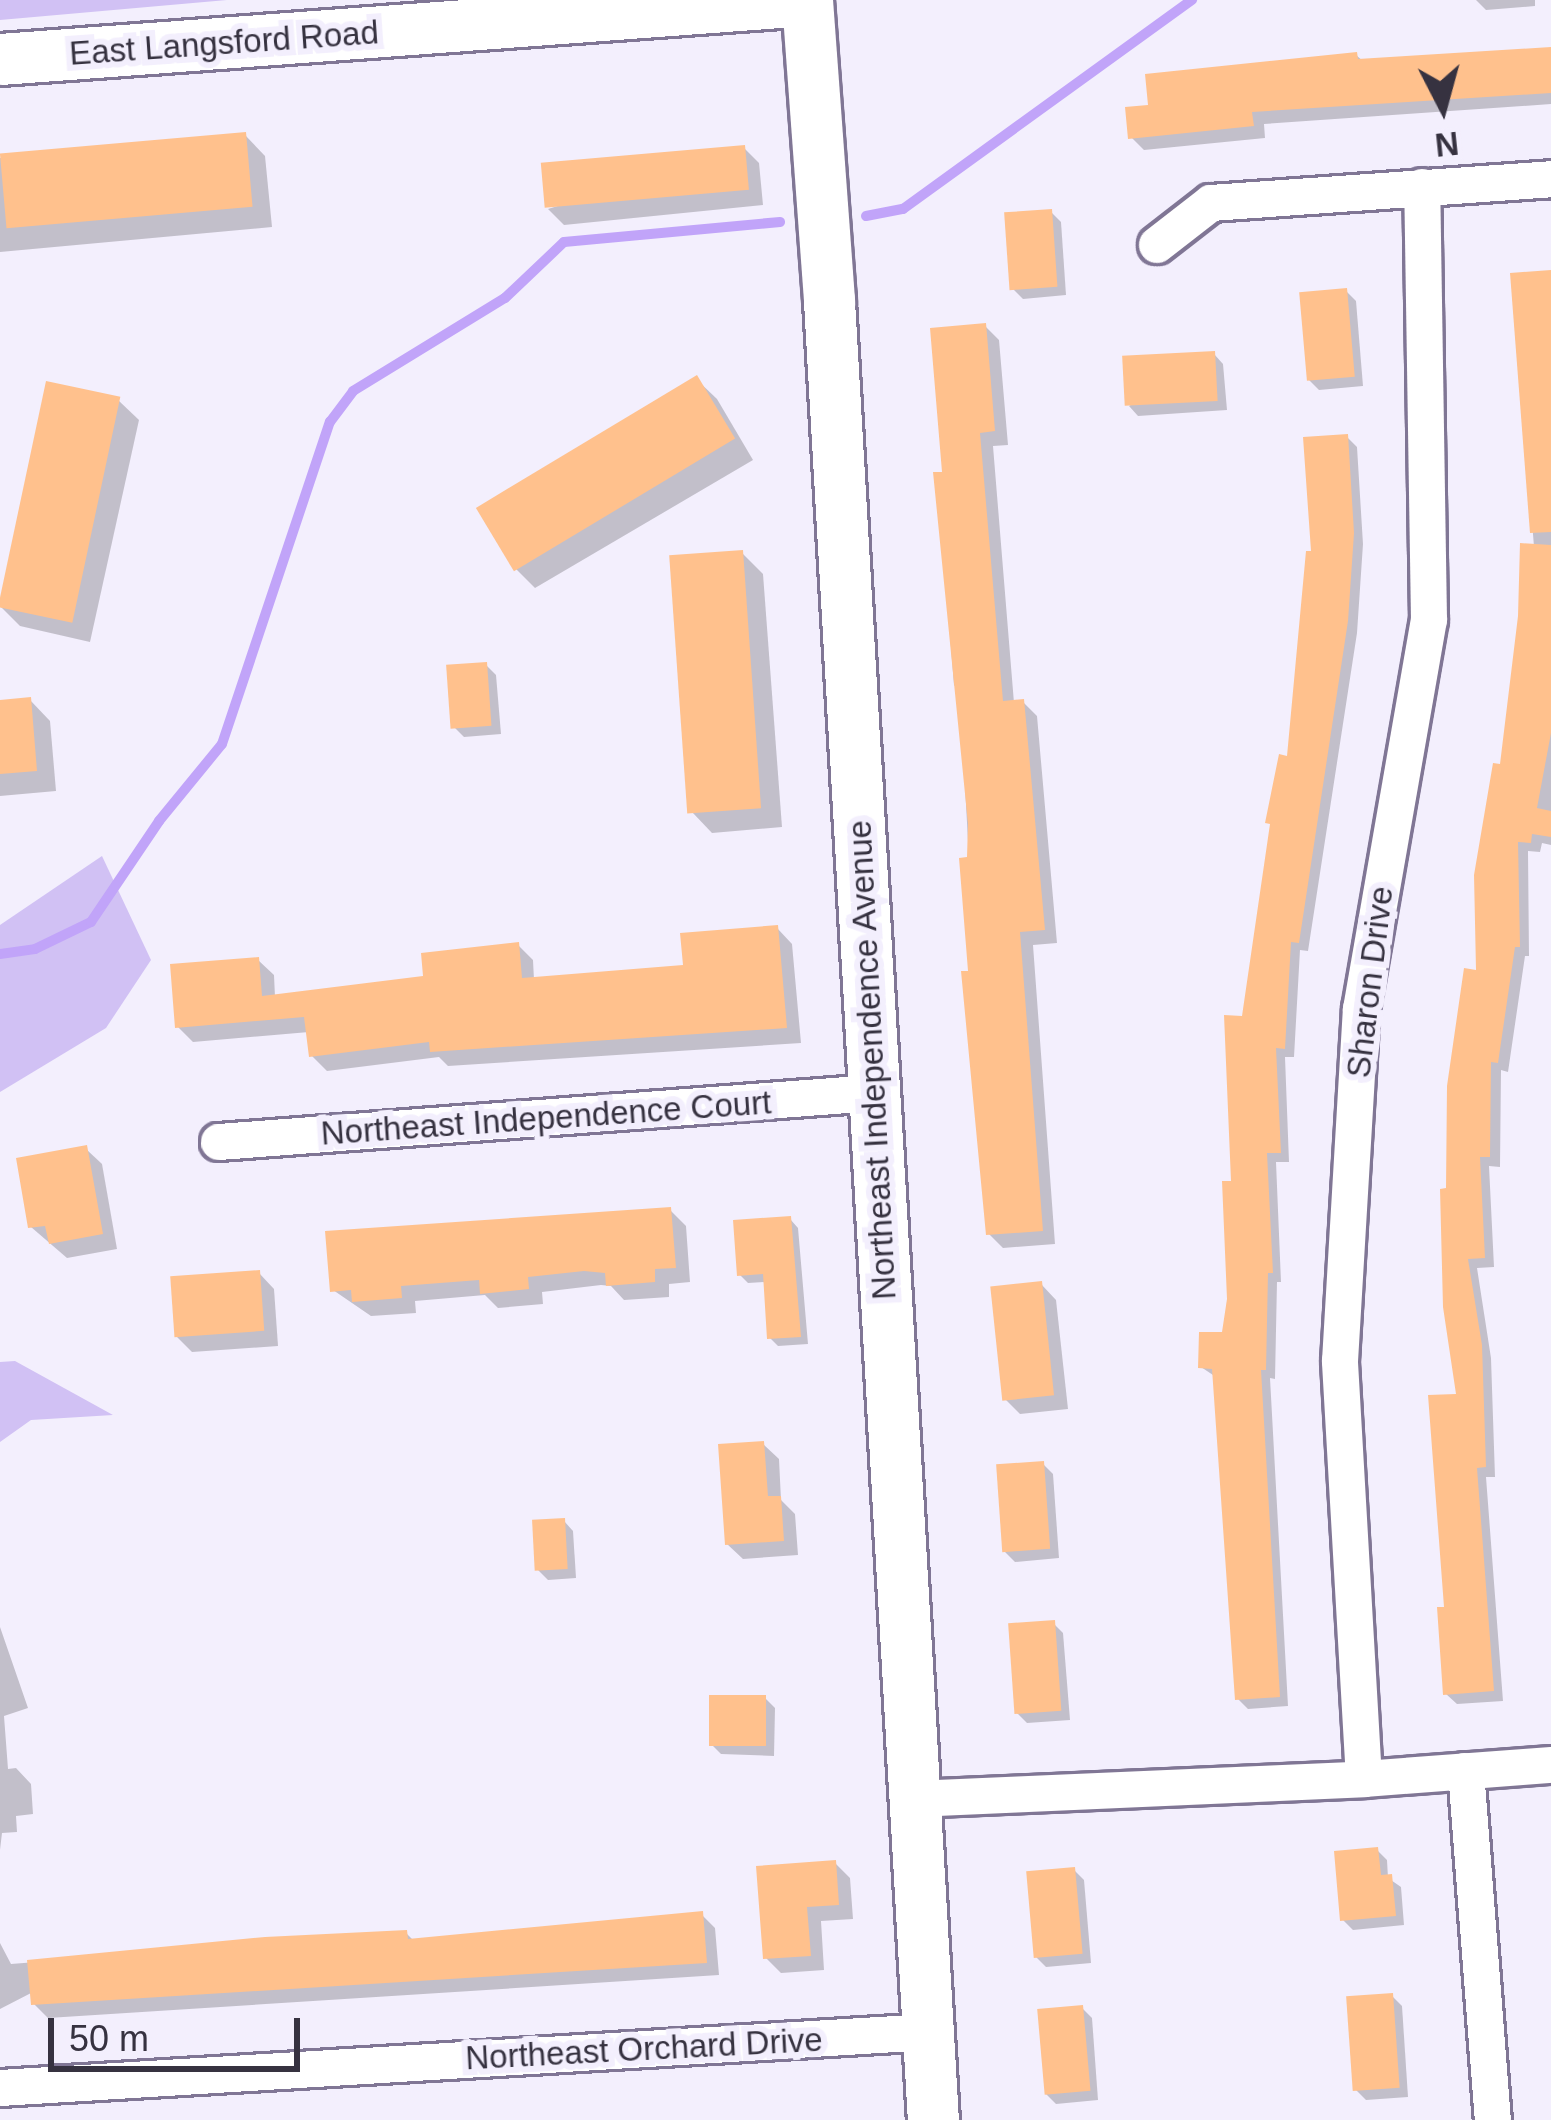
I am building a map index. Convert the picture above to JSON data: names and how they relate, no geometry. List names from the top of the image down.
{
  "streets": {
    "street": [
      "East Langsford Road",
      "Sharon Drive",
      "Northeast Independence Avenue",
      "Northeast Independence Court",
      "Northeast Orchard Drive"
    ]
  },
  "crossings": [
    ["East Langsford Road", "Northeast Independence Avenue"],
    ["Northeast Independence Avenue", "Northeast Independence Court"],
    ["Northeast Independence Avenue", "Northeast Orchard Drive"]
  ],
  "scale_bar": "50 m",
  "north": "bottom"
}
